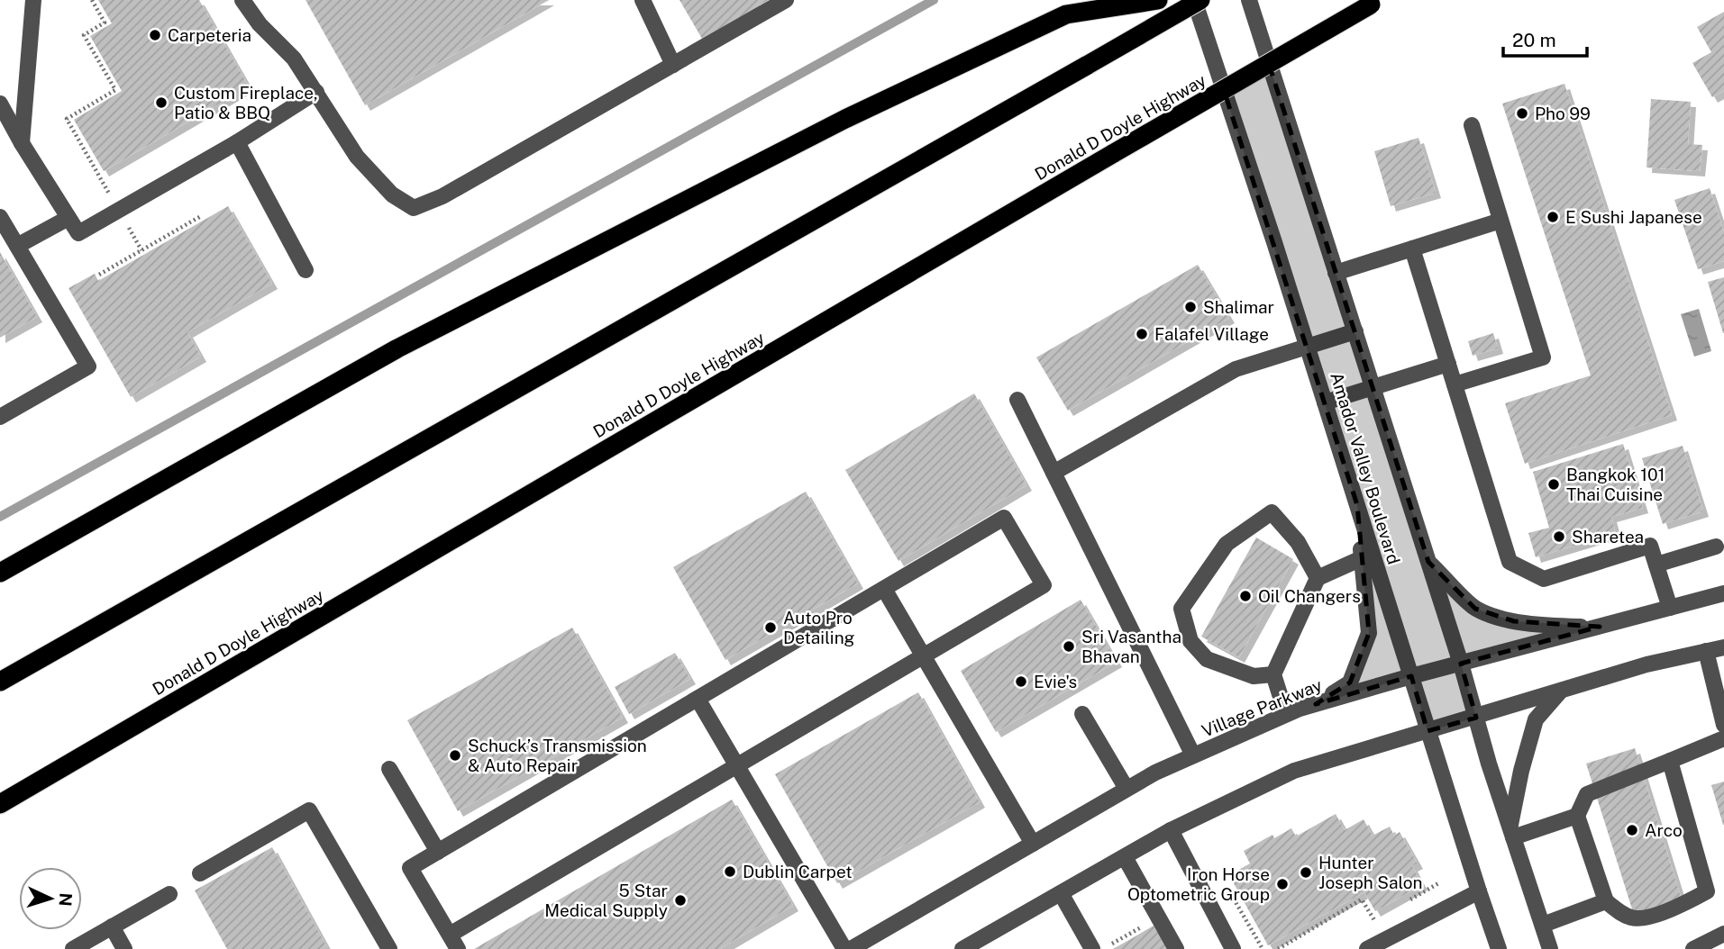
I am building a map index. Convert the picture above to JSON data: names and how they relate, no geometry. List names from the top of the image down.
{
  "streets": {
    "highway": ["Donald D Doyle Highway"],
    "street": ["Amador Valley Boulevard", "Village Parkway"]
  },
  "crossings": [
    ["Amador Valley Boulevard", "Village Parkway"]
  ],
  "places": [
    "Carpeteria",
    "Custom Fireplace, Patio & BBQ",
    "Pho 99",
    "E Sushi Japanese",
    "Shalimar",
    "Falafel Village",
    "Bangkok 101 Thai Cuisine",
    "Sharetea",
    "Oil Changers",
    "Auto Pro Detailing",
    "Sri Vasantha Bhavan",
    "Evie's",
    "Schuck’s Transmission & Auto Repair",
    "Arco",
    "Dublin Carpet",
    "Hunter Joseph Salon",
    "Iron Horse Optometric Group",
    "5 Star Medical Supply"
  ],
  "scale_bar": "20 m",
  "north": "right"
}
